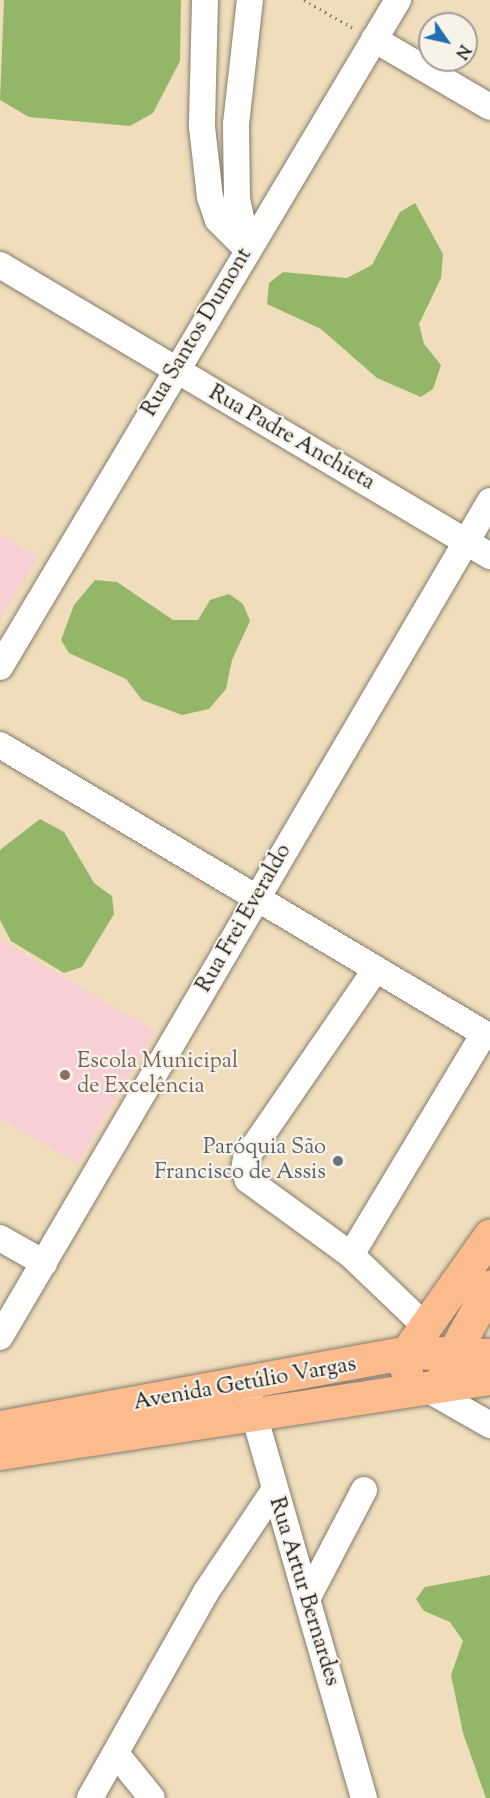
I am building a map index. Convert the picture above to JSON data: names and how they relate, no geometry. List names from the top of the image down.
{
  "streets": {
    "main road": ["Avenida Getúlio Vargas"],
    "street": [
      "Rua Santos Dumont",
      "Rua Padre Anchieta",
      "Rua Frei Everaldo",
      "Rua Artur Bernardes"
    ]
  },
  "crossings": [
    ["Rua Santos Dumont", "Rua Padre Anchieta"],
    ["Rua Padre Anchieta", "Rua Frei Everaldo"],
    ["Avenida Getúlio Vargas", "Rua Artur Bernardes"]
  ],
  "places": ["Escola Municipal de Excelência", "Paróquia São Francisco de Assis"],
  "north": "bottom right"
}
